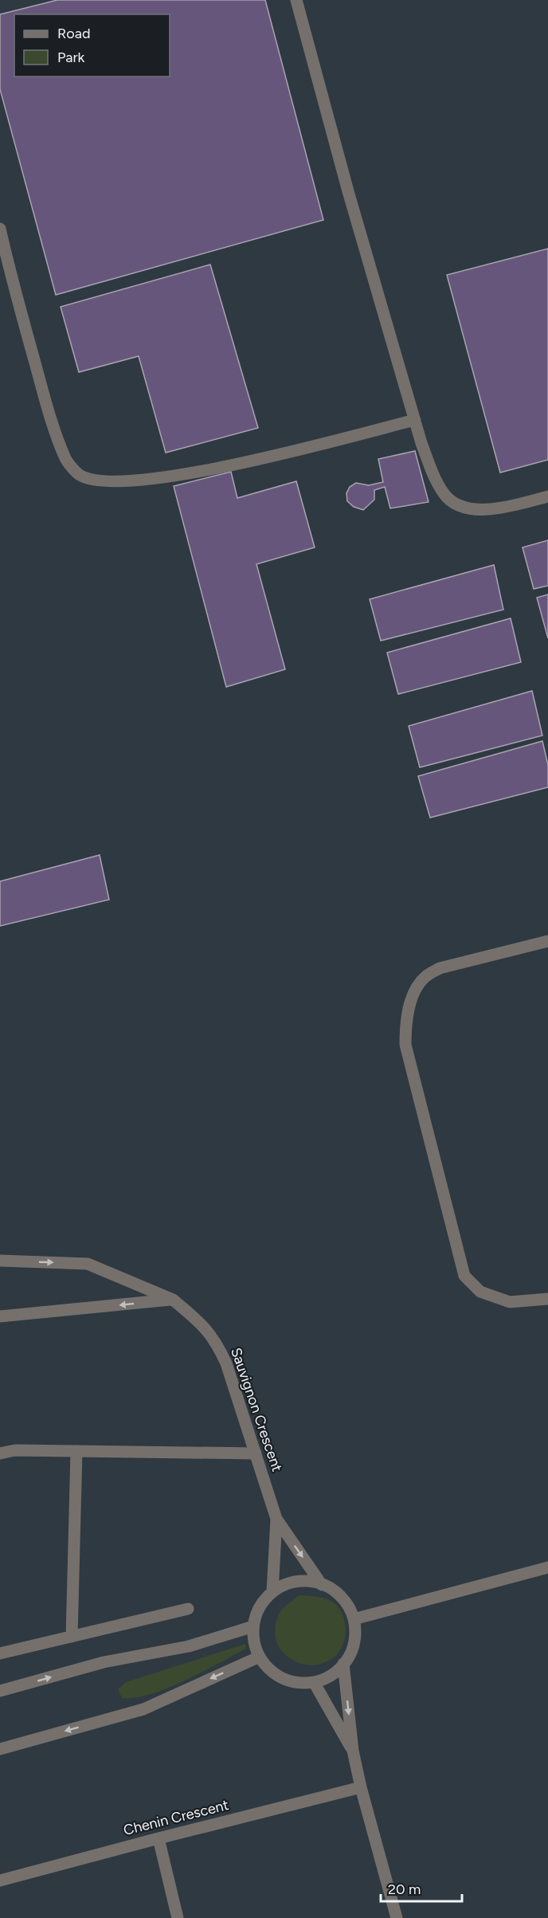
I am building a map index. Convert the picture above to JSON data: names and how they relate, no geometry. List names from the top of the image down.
{
  "streets": {
    "street": ["Sauvignon Crescent", "Chenin Crescent"]
  },
  "one_way": ["Sauvignon Crescent"],
  "legend": ["Road", "Park"],
  "scale_bar": "20 m"
}
